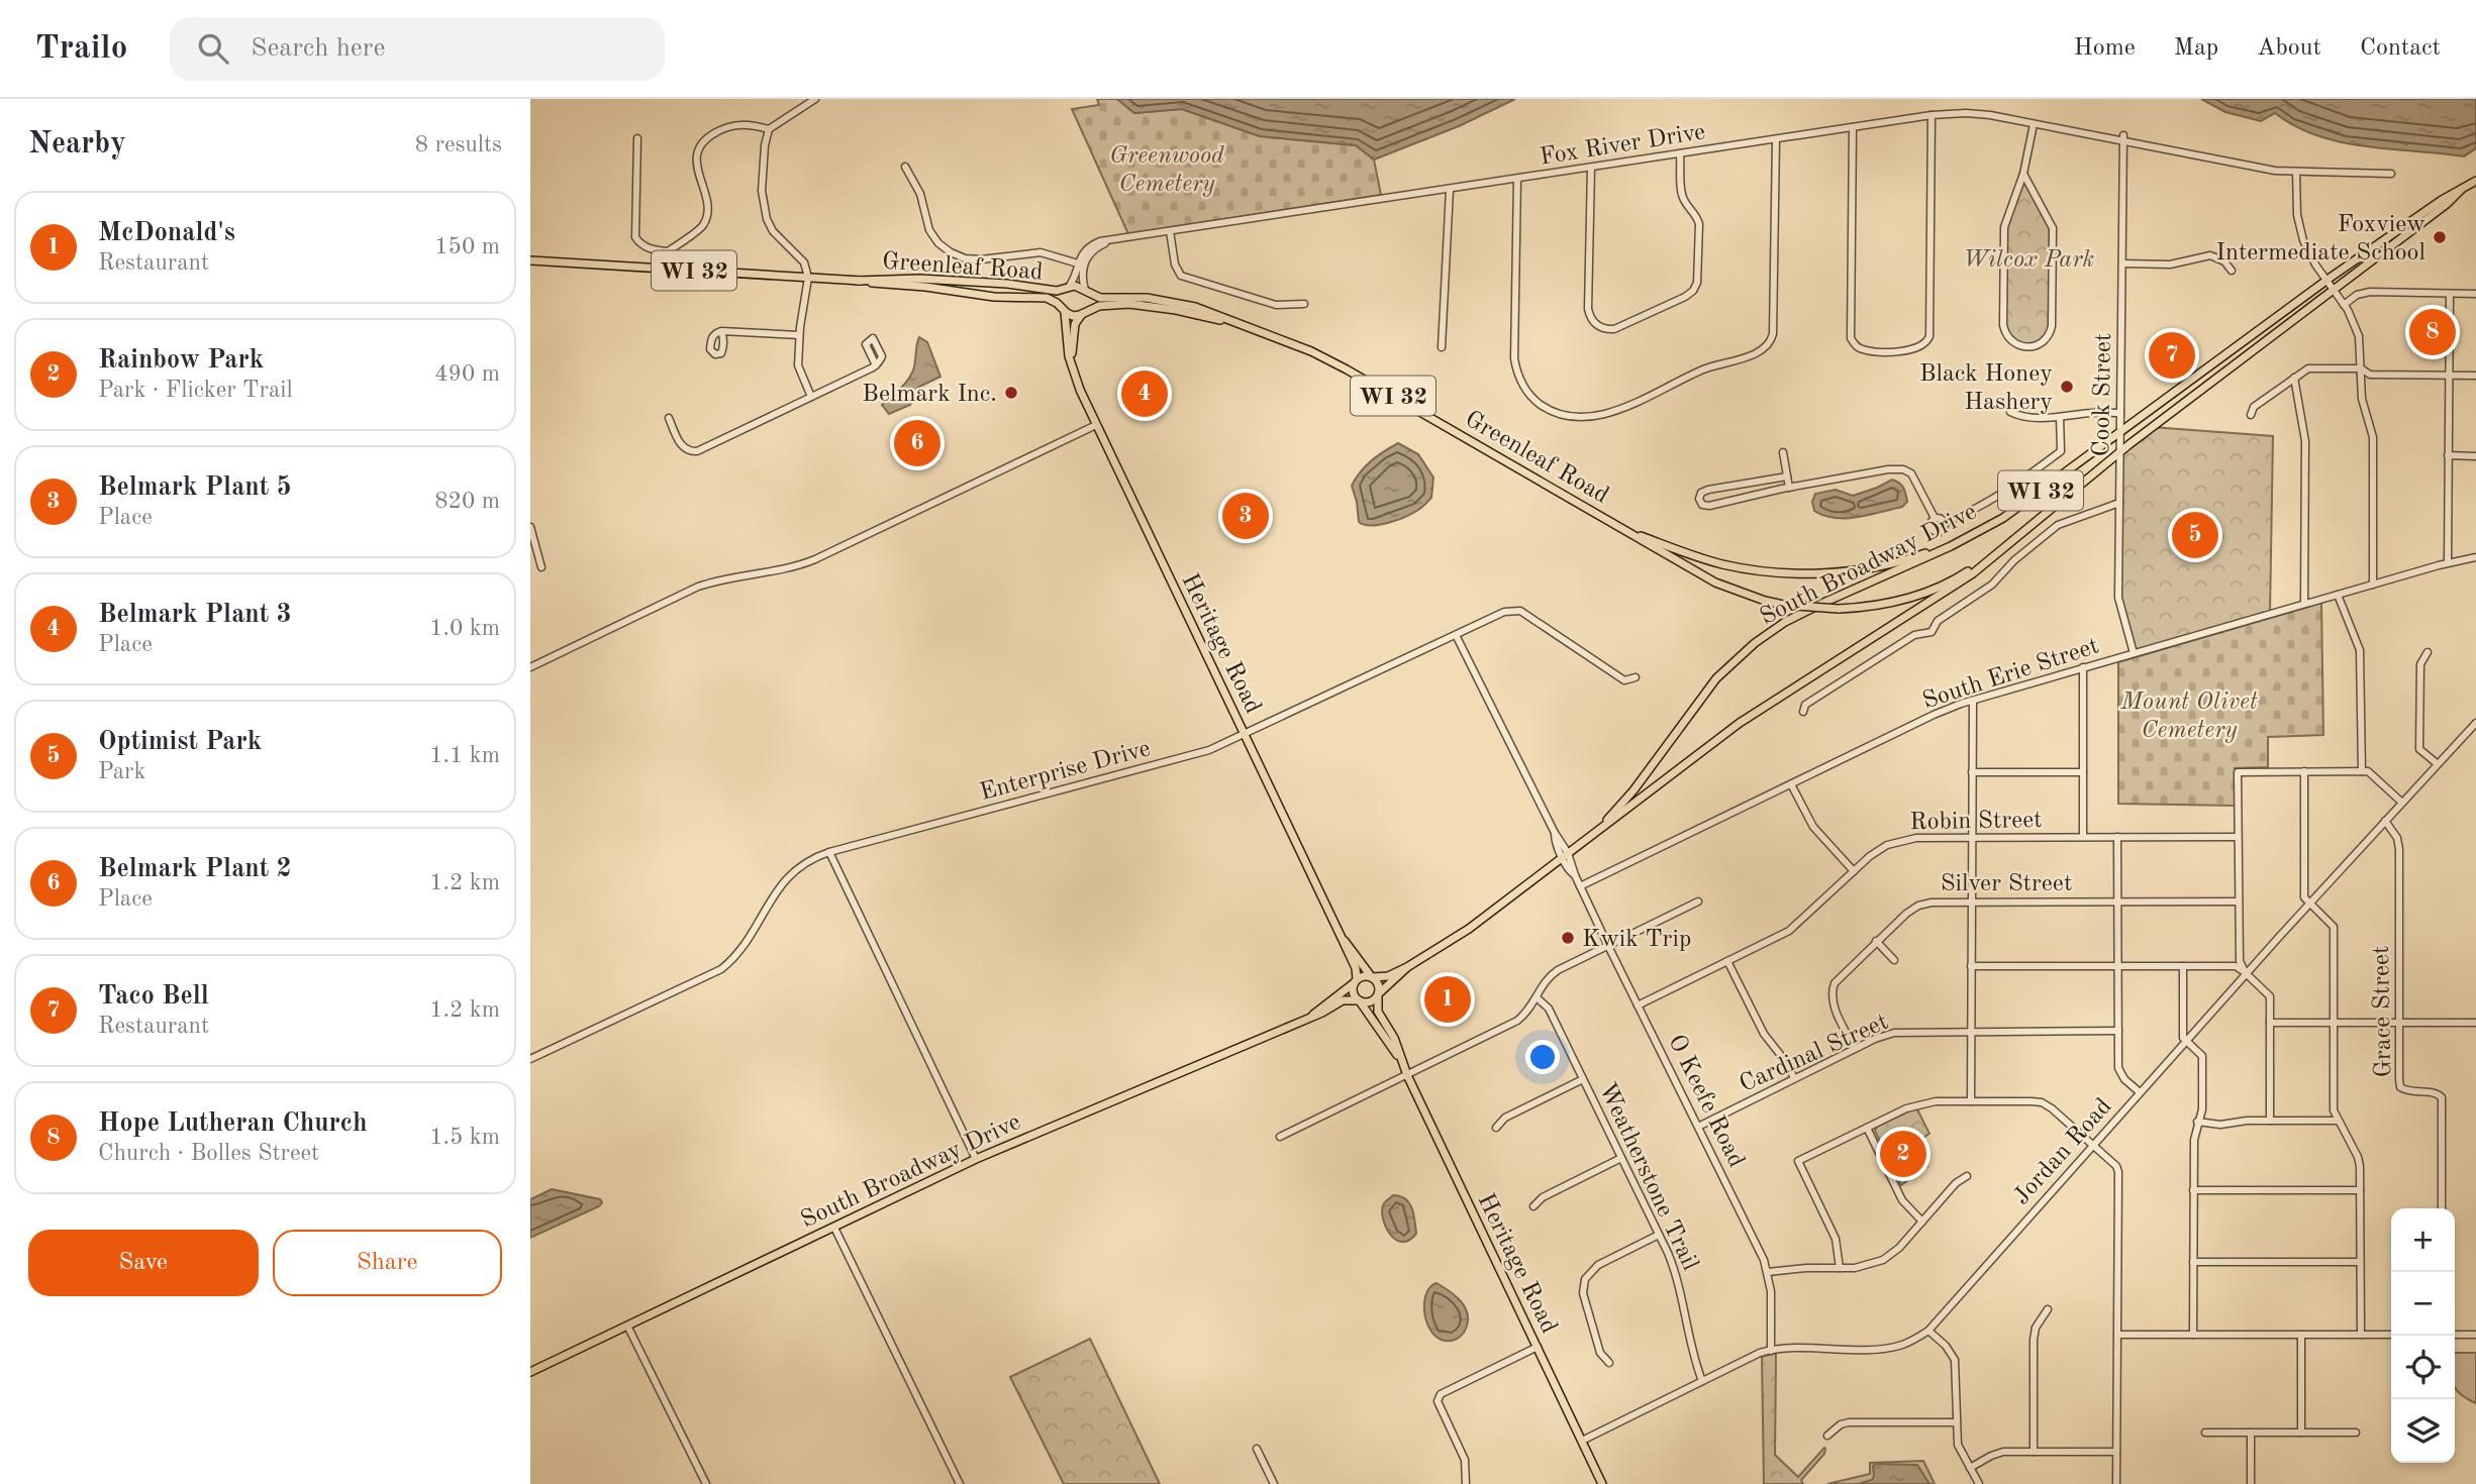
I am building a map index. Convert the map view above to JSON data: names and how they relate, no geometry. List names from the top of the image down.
{
  "streets": {
    "main road": [
      "Greenleaf Road",
      "WI 32",
      "South Broadway Drive",
      "Heritage Road"
    ],
    "street": [
      "Fox River Drive",
      "Cook Street",
      "South Erie Street",
      "Enterprise Drive",
      "Robin Street",
      "Silver Street",
      "Grace Street",
      "Cardinal Street",
      "O Keefe Road",
      "Jordan Road",
      "Weatherstone Trail"
    ]
  },
  "crossings": [
    ["Fox River Drive", "Greenleaf Road"],
    ["Fox River Drive", "WI 32"],
    ["Fox River Drive", "Cook Street"],
    ["Fox River Drive", "Heritage Road"],
    ["Greenleaf Road", "WI 32"],
    ["Greenleaf Road", "Heritage Road"],
    ["WI 32", "Cook Street"],
    ["WI 32", "South Broadway Drive"],
    ["WI 32", "Heritage Road"],
    ["Cook Street", "South Broadway Drive"],
    ["Cook Street", "South Erie Street"],
    ["South Broadway Drive", "Heritage Road"],
    ["South Broadway Drive", "O Keefe Road"],
    ["Heritage Road", "Enterprise Drive"],
    ["Heritage Road", "Jordan Road"],
    ["South Erie Street", "O Keefe Road"],
    ["Enterprise Drive", "O Keefe Road"],
    ["Robin Street", "O Keefe Road"],
    ["Silver Street", "Cardinal Street"],
    ["Grace Street", "Jordan Road"],
    ["Cardinal Street", "O Keefe Road"],
    ["O Keefe Road", "Jordan Road"],
    ["Jordan Road", "Weatherstone Trail"]
  ],
  "parks": ["Greenwood Cemetery", "Wilcox Park", "Mount Olivet Cemetery"],
  "places": [
    "Foxview Intermediate School",
    "Black Honey Hashery",
    "Belmark Inc.",
    "Kwik Trip"
  ],
  "page": {
    "header": "Trailo",
    "search": "Search here",
    "nav": [
      "Home",
      "Map",
      "About",
      "Contact"
    ],
    "heading": ["Nearby", "8 results"],
    "list": [
      {
        "mark": "1",
        "name": "McDonald's",
        "note": "Restaurant",
        "value": "150 m"
      },
      {
        "mark": "2",
        "name": "Rainbow Park",
        "note": "Park · Flicker Trail",
        "value": "490 m"
      },
      {
        "mark": "3",
        "name": "Belmark Plant 5",
        "note": "Place",
        "value": "820 m"
      },
      {
        "mark": "4",
        "name": "Belmark Plant 3",
        "note": "Place",
        "value": "1.0 km"
      },
      {
        "mark": "5",
        "name": "Optimist Park",
        "note": "Park",
        "value": "1.1 km"
      },
      {
        "mark": "6",
        "name": "Belmark Plant 2",
        "note": "Place",
        "value": "1.2 km"
      },
      {
        "mark": "7",
        "name": "Taco Bell",
        "note": "Restaurant",
        "value": "1.2 km"
      },
      {
        "mark": "8",
        "name": "Hope Lutheran Church",
        "note": "Church · Bolles Street",
        "value": "1.5 km"
      }
    ],
    "pins": [
      "8",
      "7",
      "4",
      "6",
      "3",
      "5",
      "1",
      "2"
    ],
    "buttons": ["Save", "Share"],
    "map_buttons": ["+", "−"]
  }
}
